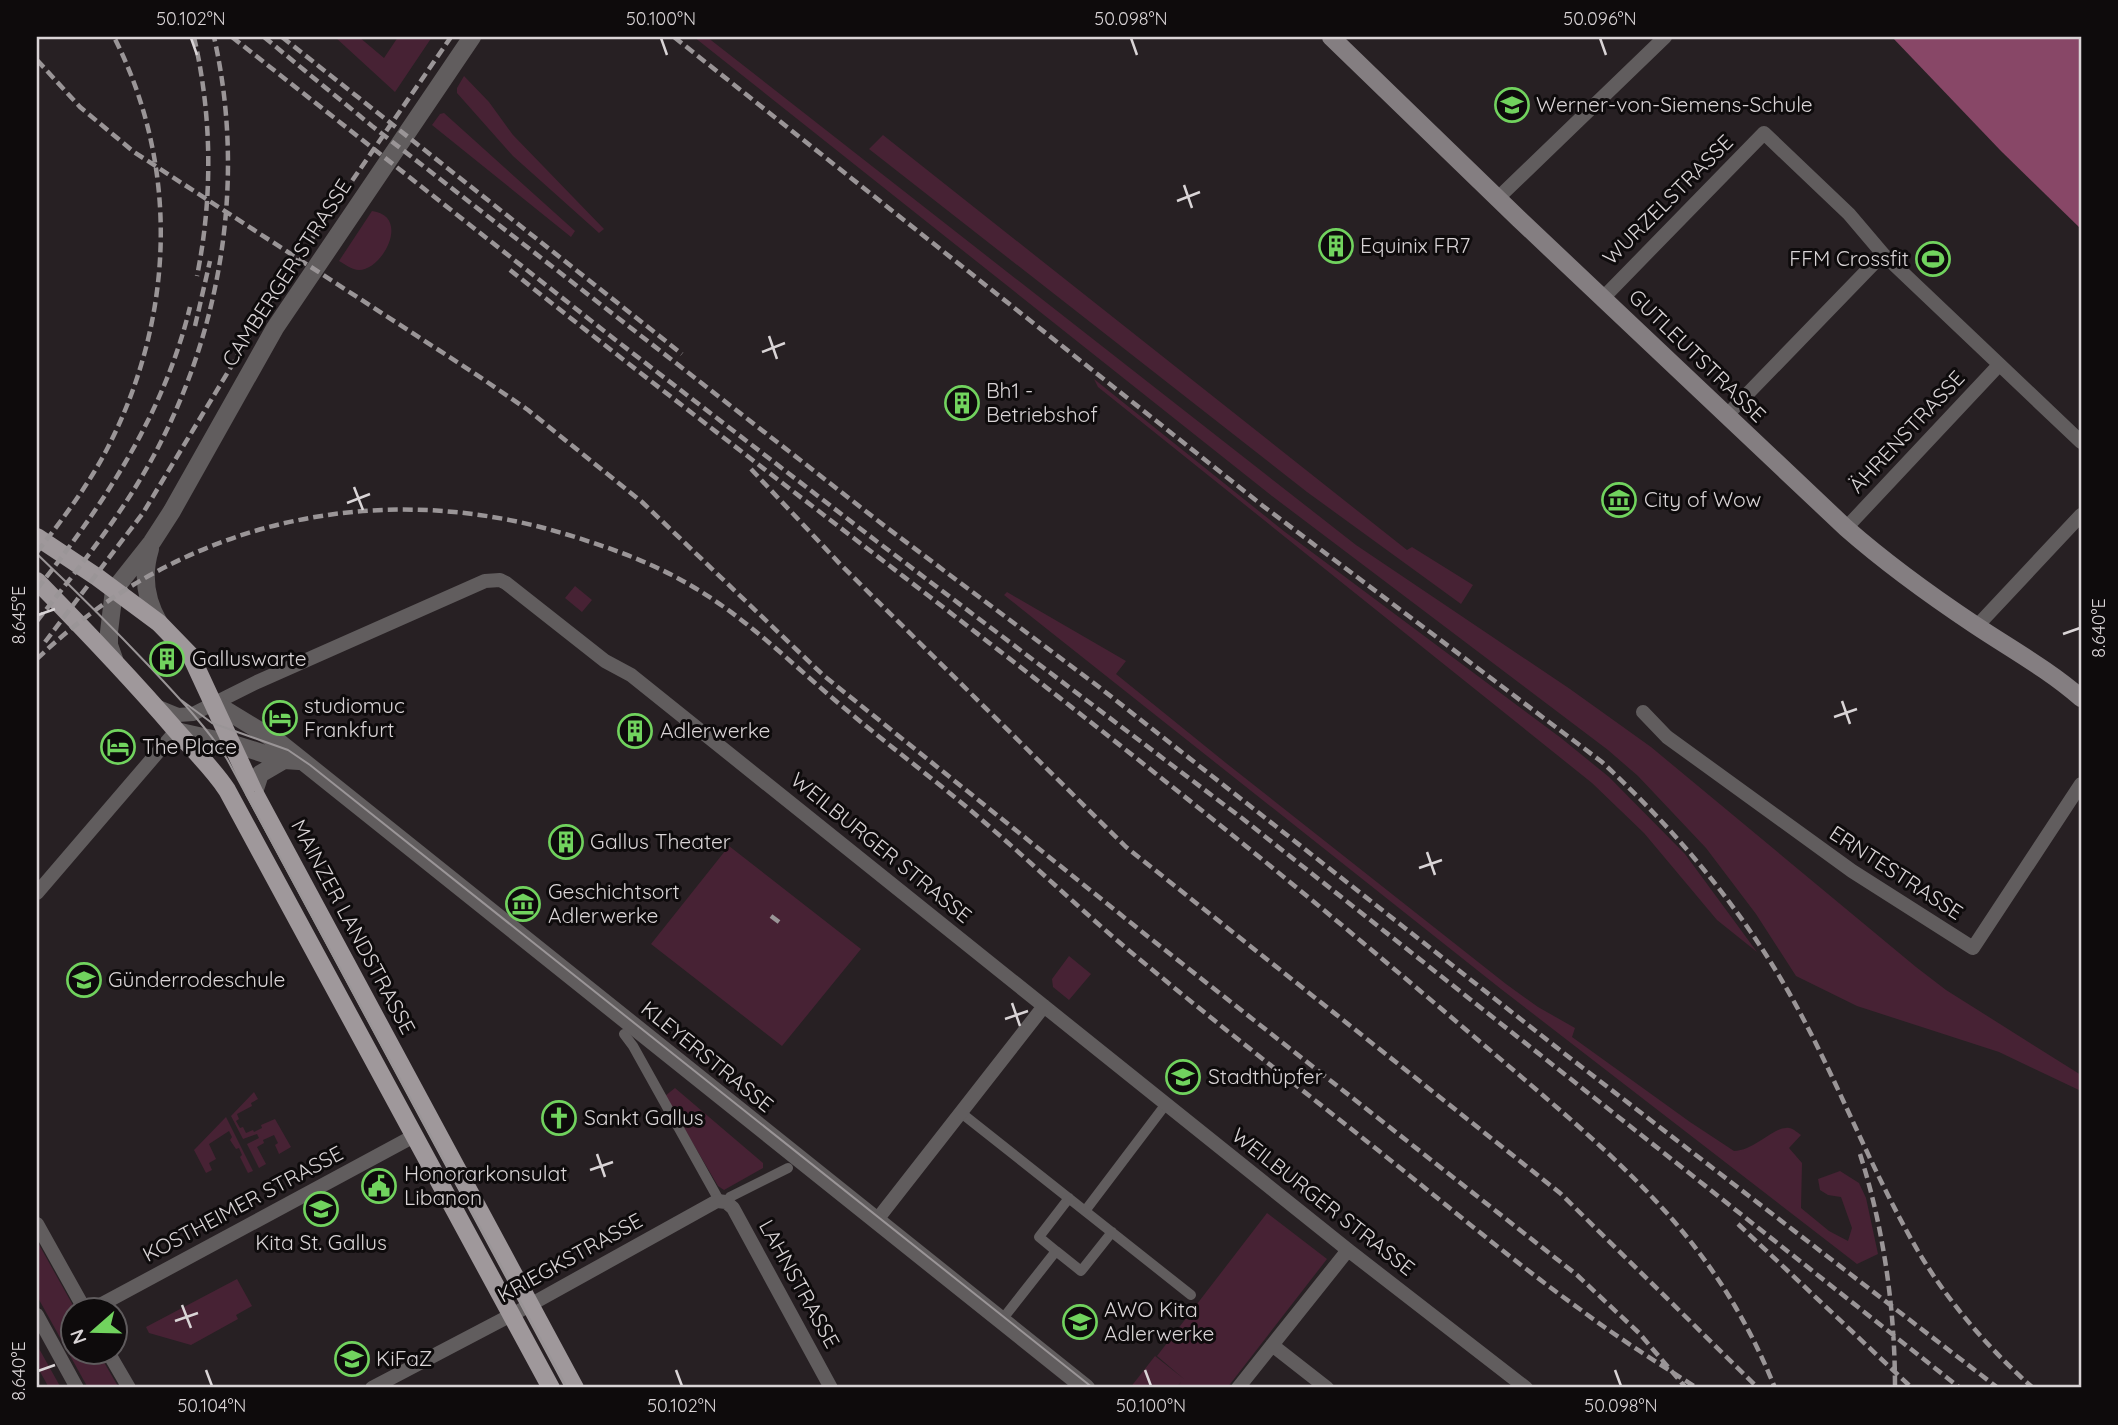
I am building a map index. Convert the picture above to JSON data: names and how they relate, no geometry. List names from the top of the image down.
{
  "streets": {
    "main road": ["GUTLEUTSTRASSE", "MAINZER LANDSTRASSE"],
    "street": [
      "WURZELSTRASSE",
      "CAMBERGER STRASSE",
      "ÄHRENSTRASSE",
      "WEILBURGER STRASSE",
      "ERNTESTRASSE",
      "KLEYERSTRASSE",
      "KOSTHEIMER STRASSE",
      "KRIEGKSTRASSE",
      "LAHNSTRASSE"
    ]
  },
  "crossings": [
    ["WURZELSTRASSE", "GUTLEUTSTRASSE"],
    ["CAMBERGER STRASSE", "MAINZER LANDSTRASSE"],
    ["GUTLEUTSTRASSE", "ÄHRENSTRASSE"],
    ["WEILBURGER STRASSE", "MAINZER LANDSTRASSE"],
    ["WEILBURGER STRASSE", "KLEYERSTRASSE"],
    ["MAINZER LANDSTRASSE", "KLEYERSTRASSE"],
    ["MAINZER LANDSTRASSE", "KRIEGKSTRASSE"],
    ["KRIEGKSTRASSE", "LAHNSTRASSE"]
  ],
  "places": {
    "school or university": [
      "Werner-von-Siemens-Schule",
      "Günderrodeschule",
      "Stadthüpfer",
      "Kita St. Gallus",
      "AWO Kita Adlerwerke",
      "KiFaZ"
    ],
    "building": [
      "Equinix FR7",
      "Bh1 - Betriebshof",
      "Galluswarte",
      "Adlerwerke",
      "Gallus Theater"
    ],
    "sports": ["FFM Crossfit"],
    "museum": ["City of Wow", "Geschichtsort Adlerwerke"],
    "hotel": ["studiomuc Frankfurt", "The Place"],
    "church": ["Sankt Gallus"],
    "public building": ["Honorarkonsulat Libanon"]
  },
  "north": "left",
  "coordinates": [
    "50.102°N",
    "50.100°N",
    "50.098°N",
    "50.096°N",
    "8.645°E",
    "8.640°E",
    "50.104°N"
  ]
}
